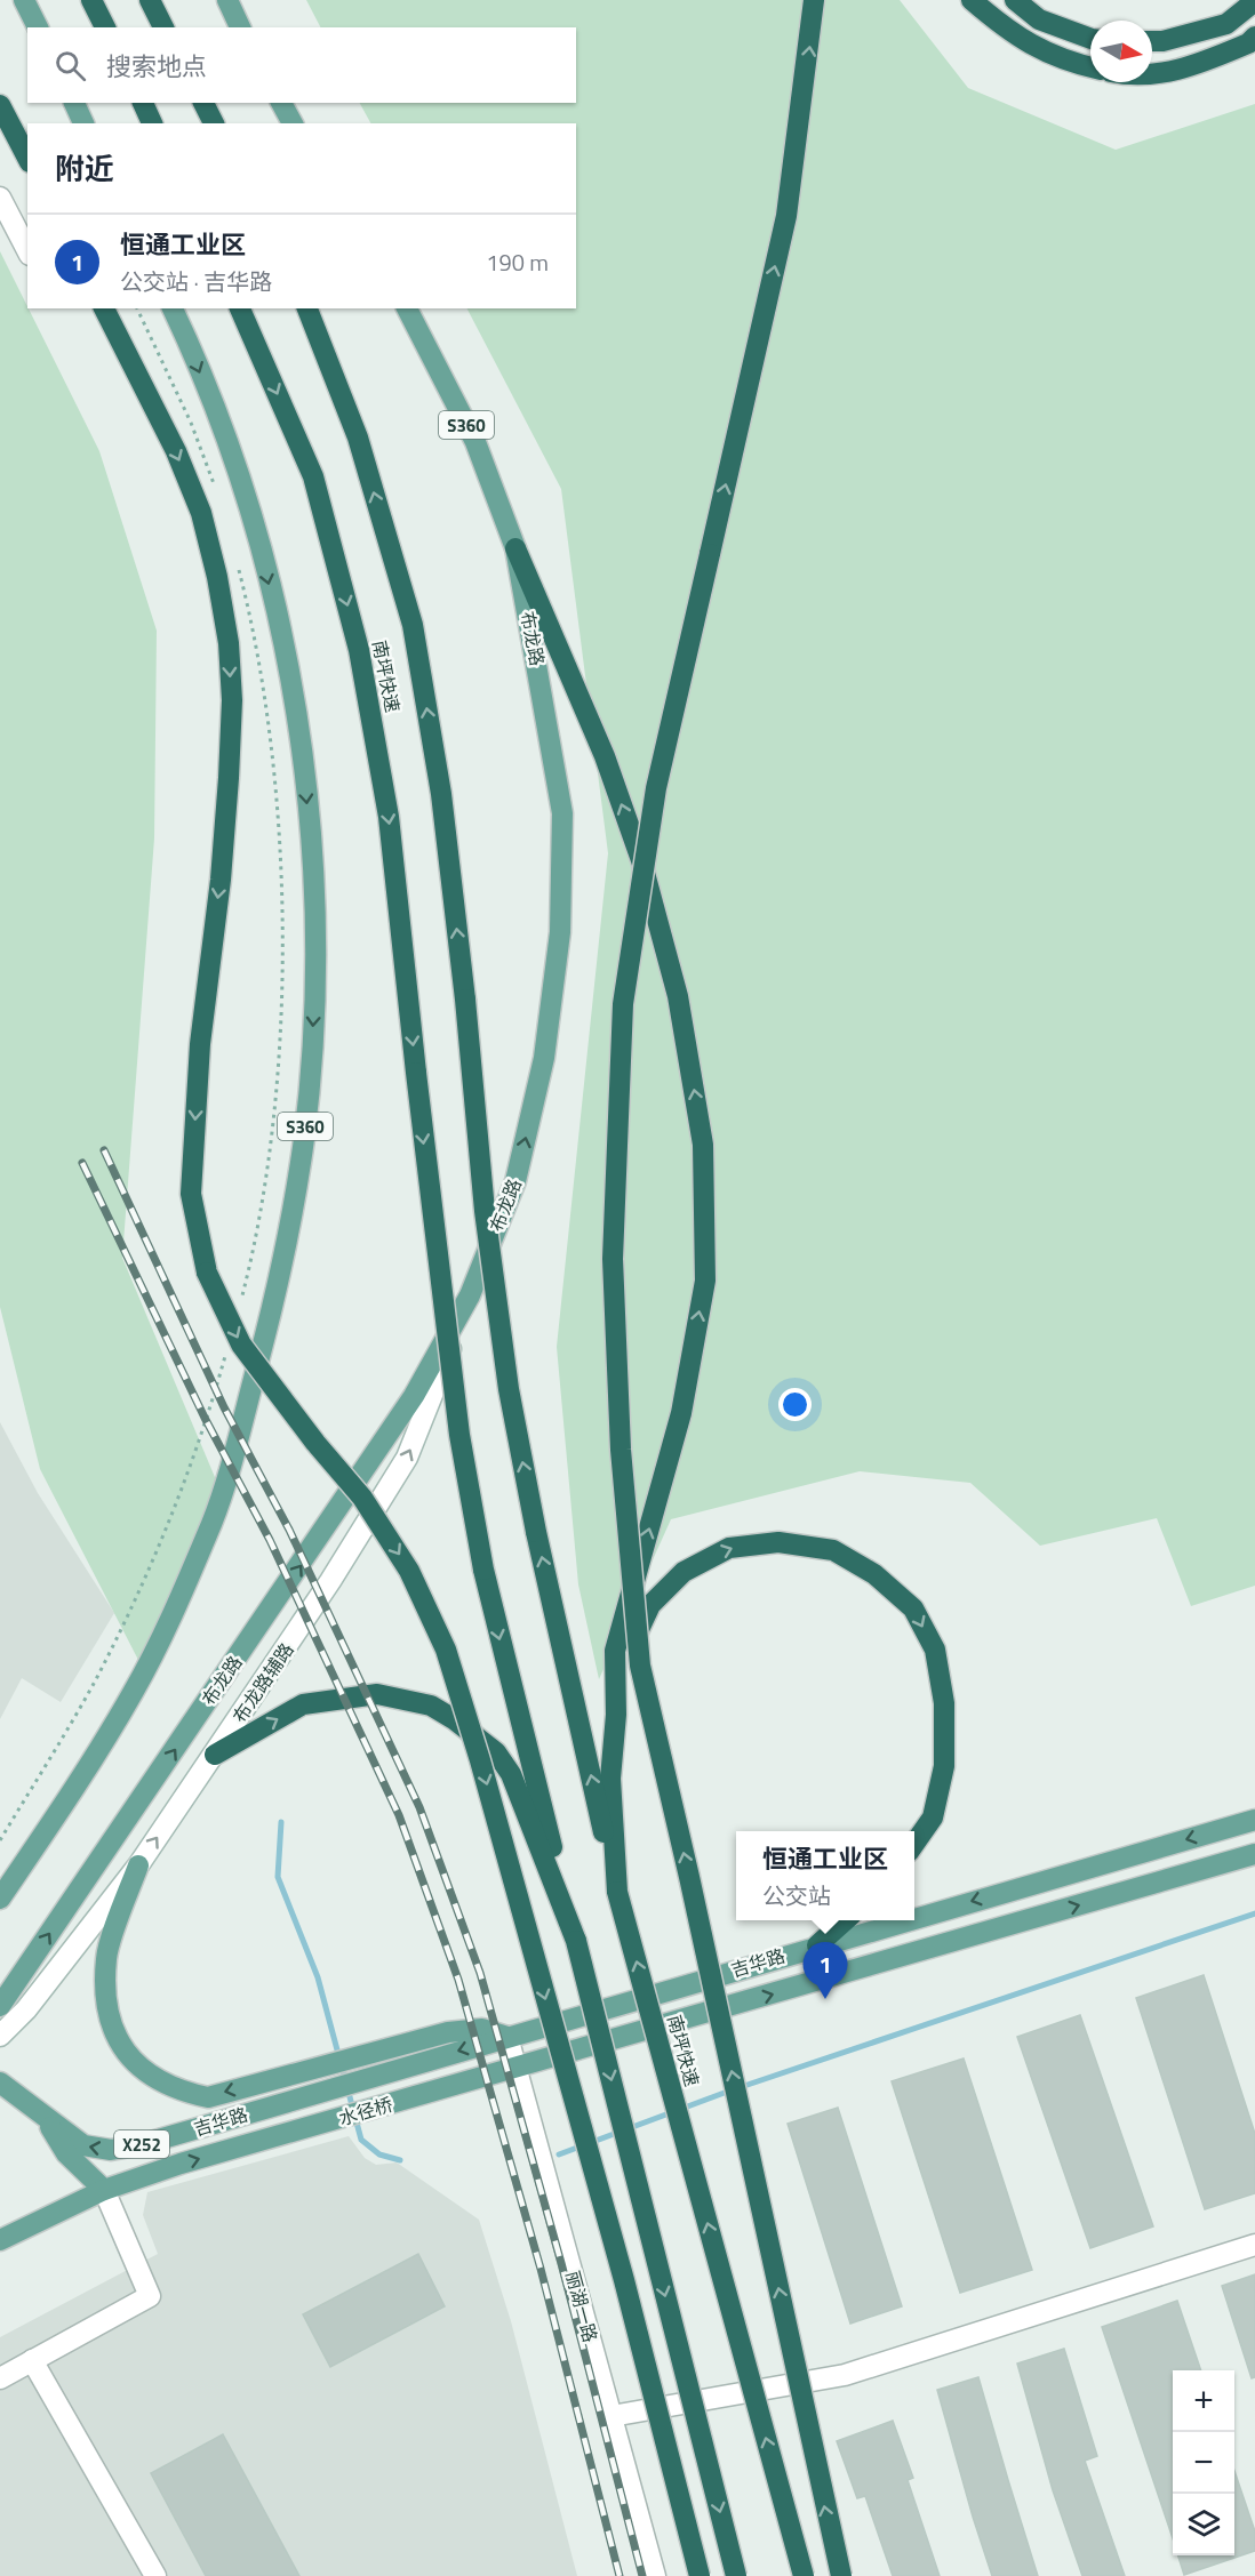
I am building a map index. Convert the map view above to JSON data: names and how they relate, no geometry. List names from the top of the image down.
{
  "streets": {
    "highway": ["南坪快速"],
    "main road": [
      "S360",
      "布龙路",
      "吉华路",
      "水径桥",
      "X252"
    ],
    "street": ["布龙路辅路", "丽湖一路"]
  },
  "crossings": [
    ["布龙路", "布龙路辅路"],
    ["吉华路", "水径桥"],
    ["吉华路", "丽湖一路"]
  ],
  "one_way": ["布龙路辅路"],
  "north": "right",
  "page": {
    "search": "搜索地点",
    "heading": "附近",
    "list": [
      {
        "mark": "1",
        "name": "恒通工业区",
        "note": "公交站 · 吉华路",
        "value": "190 m"
      }
    ],
    "popup": ["恒通工业区", "公交站"],
    "pins": "1",
    "map_buttons": ["+", "−"]
  }
}
